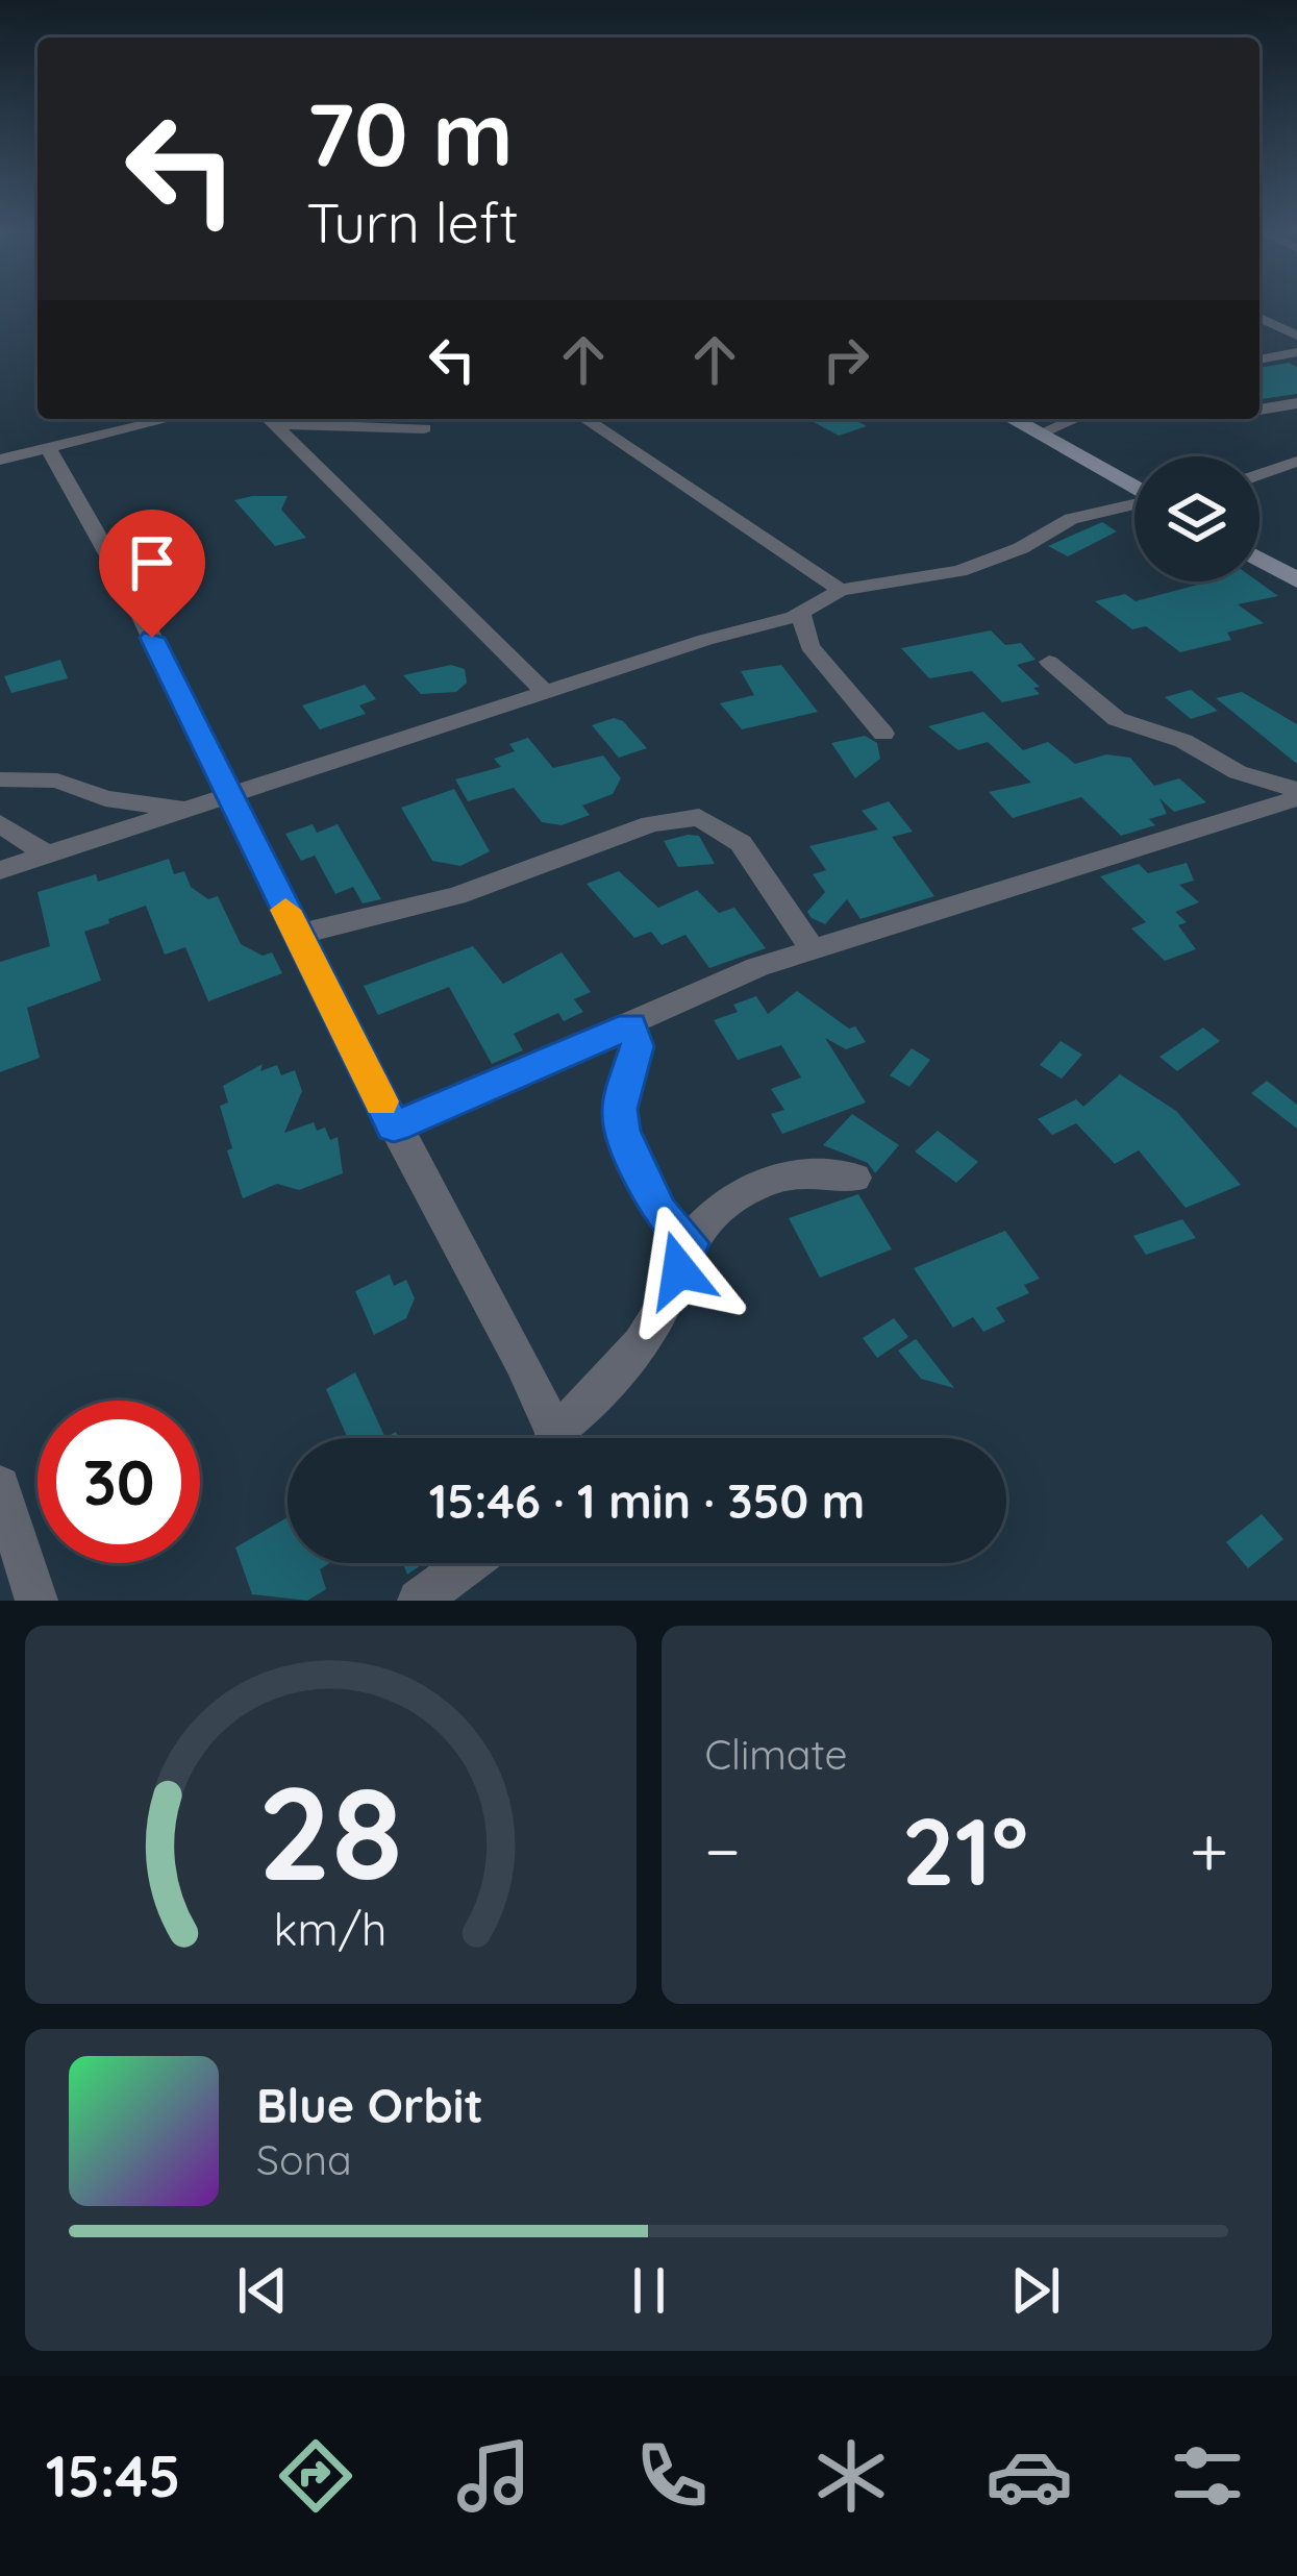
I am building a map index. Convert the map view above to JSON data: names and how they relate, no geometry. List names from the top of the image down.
{
  "page": {
    "turn": ["70 m", "Turn left"],
    "limit": "30",
    "trip": "15:46 · 1 min · 350 m",
    "tile": "Climate",
    "heat": ["−", "21°", "+"],
    "song": ["Blue Orbit", "Sona"],
    "tabs": "15:45",
    "gauge": ["28", "km/h"]
  }
}
